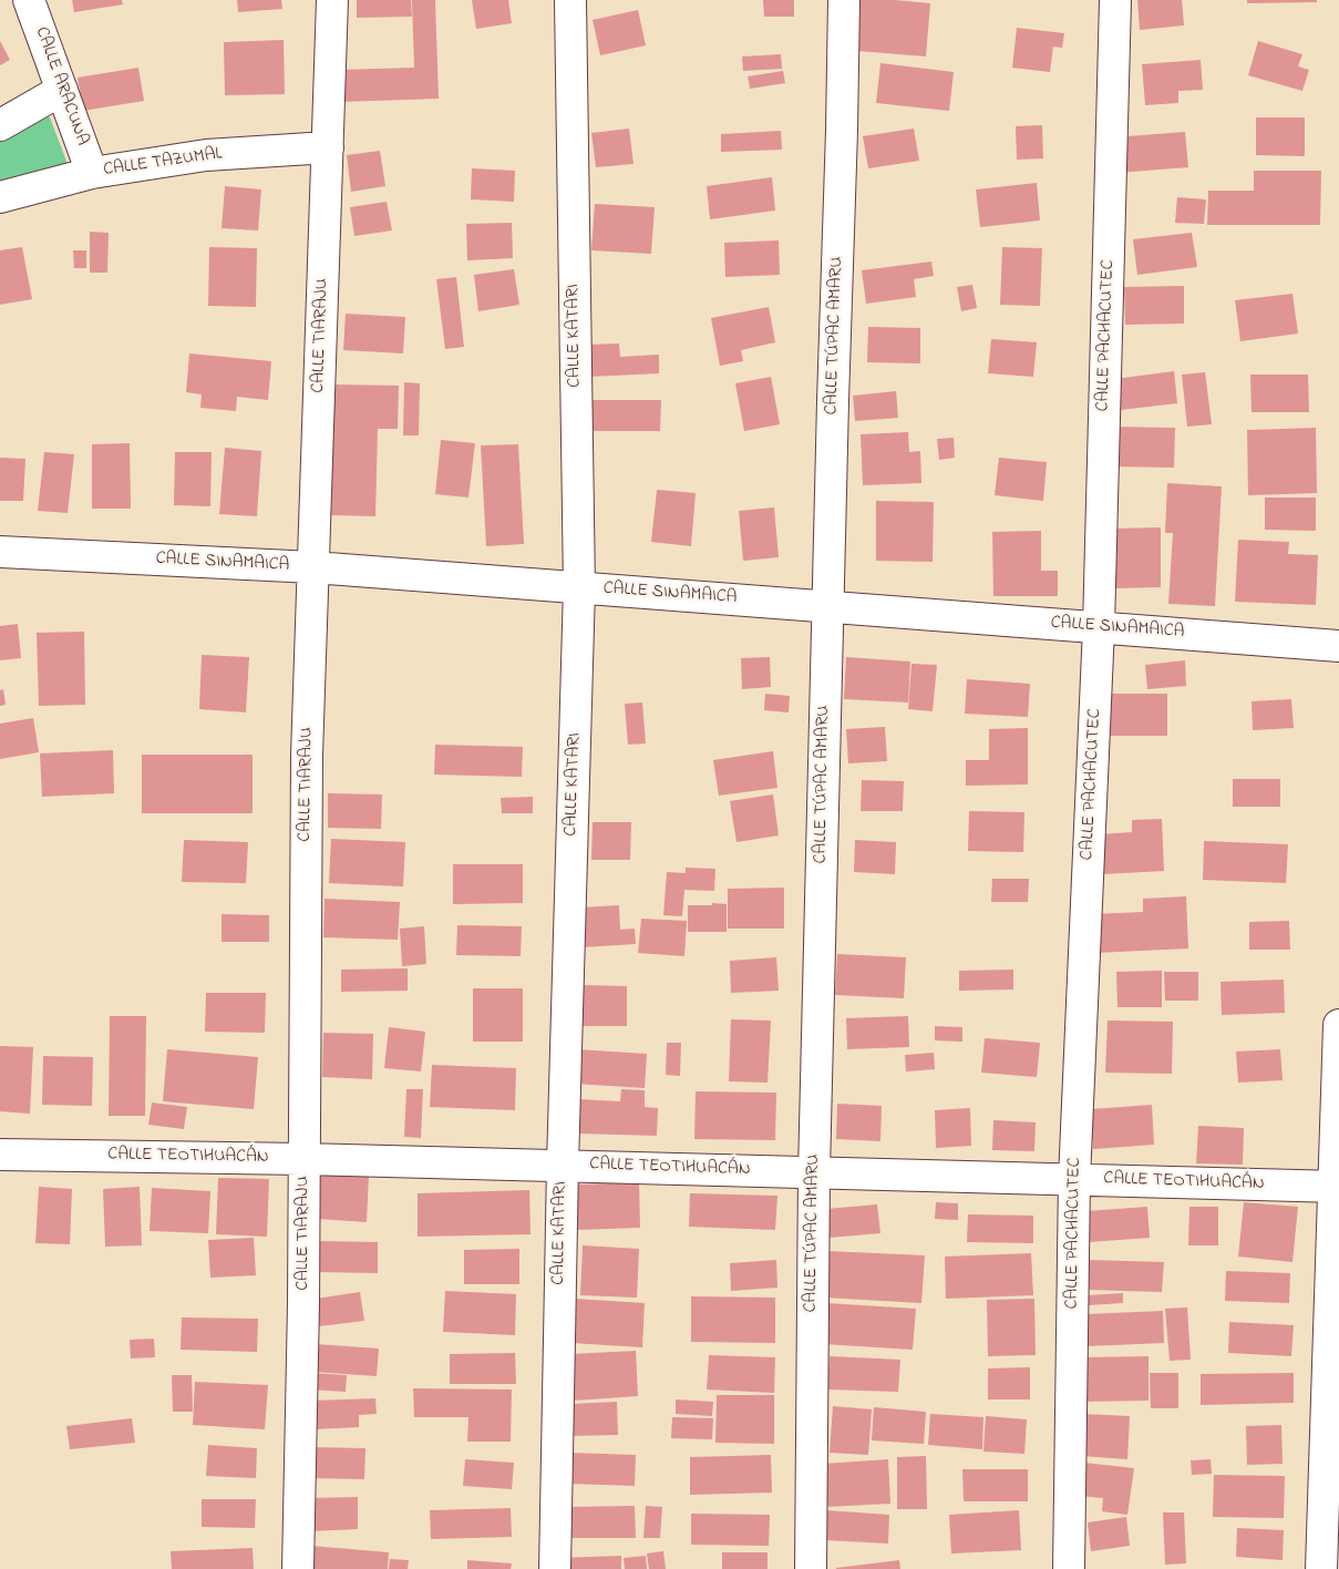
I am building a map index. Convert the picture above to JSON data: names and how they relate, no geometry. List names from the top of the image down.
{
  "streets": {
    "street": [
      "CALLE ARACUNA",
      "CALLE TAZUMAL",
      "CALLE TIARAJU",
      "CALLE KATARI",
      "CALLE TÚPAC AMARU",
      "CALLE PACHACUTEC",
      "CALLE SINAMAICA",
      "CALLE TEOTIHUACÁN"
    ]
  },
  "crossings": [
    ["CALLE ARACUNA", "CALLE TAZUMAL"],
    ["CALLE TAZUMAL", "CALLE TIARAJU"],
    ["CALLE TIARAJU", "CALLE SINAMAICA"],
    ["CALLE TIARAJU", "CALLE TEOTIHUACÁN"],
    ["CALLE KATARI", "CALLE SINAMAICA"],
    ["CALLE KATARI", "CALLE TEOTIHUACÁN"],
    ["CALLE TÚPAC AMARU", "CALLE SINAMAICA"],
    ["CALLE TÚPAC AMARU", "CALLE TEOTIHUACÁN"],
    ["CALLE PACHACUTEC", "CALLE SINAMAICA"],
    ["CALLE PACHACUTEC", "CALLE TEOTIHUACÁN"]
  ]
}
